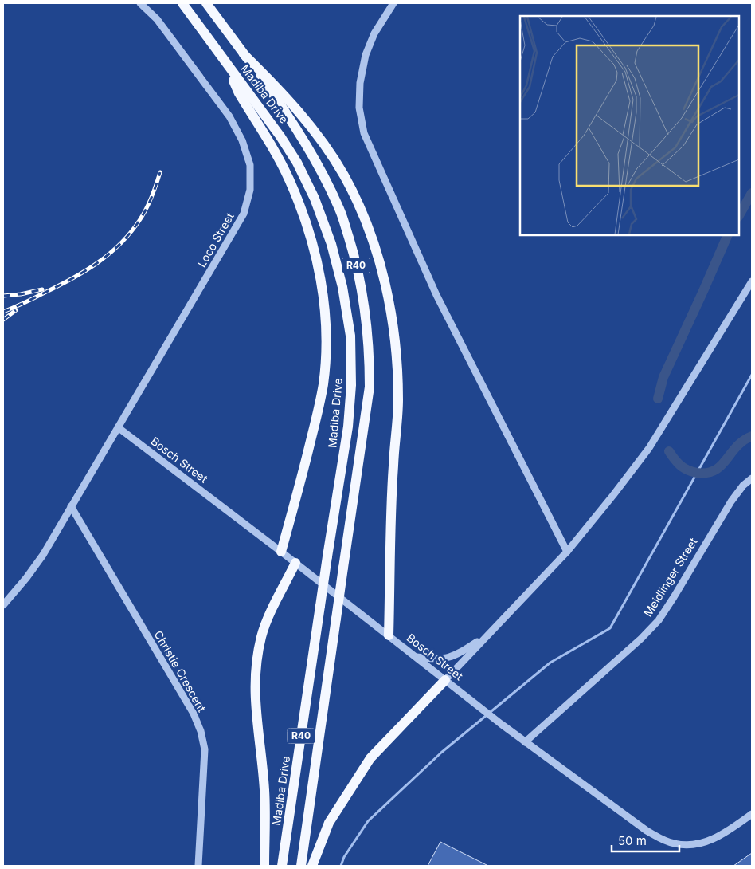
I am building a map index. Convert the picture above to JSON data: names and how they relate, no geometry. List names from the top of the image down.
{
  "streets": {
    "main road": ["Madiba Drive", "R40"],
    "street": [
      "Loco Street",
      "Bosch Street",
      "Meidlinger Street",
      "Christie Crescent"
    ]
  },
  "crossings": [
    ["Loco Street", "Bosch Street"],
    ["Loco Street", "Christie Crescent"],
    ["Bosch Street", "Meidlinger Street"]
  ],
  "scale_bar": "50 m"
}
